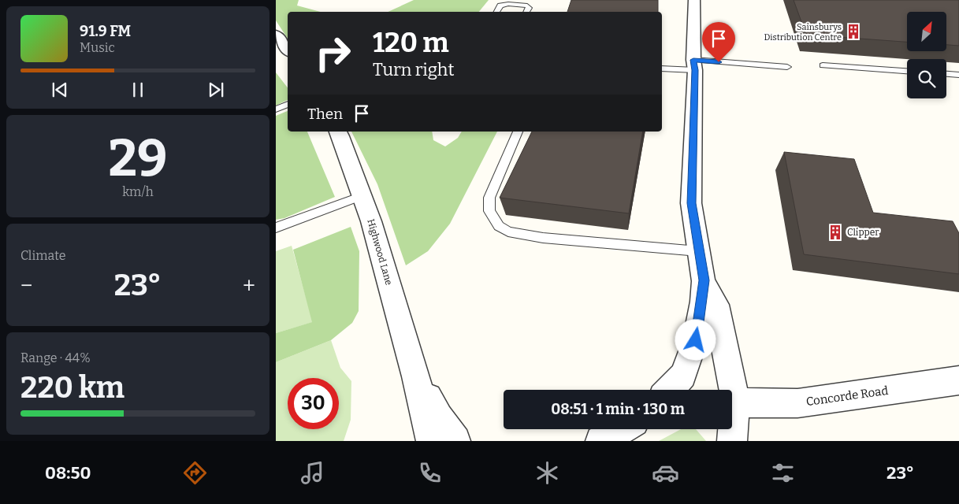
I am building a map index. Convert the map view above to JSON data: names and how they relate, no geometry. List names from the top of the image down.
{
  "streets": {
    "street": ["Highwood Lane", "Concorde Road"]
  },
  "places": {
    "building": ["Sainsburys Distribution Centre", "Clipper"]
  },
  "north": "top right",
  "page": {
    "turn": ["120 m", "Turn right"],
    "song": ["91.9 FM", "Music"],
    "then": "Then",
    "tile": [
      ["29", "km/h"],
      "Climate",
      ["Range · 44%", "220 km"]
    ],
    "heat": ["−", "23°", "+"],
    "limit": "30",
    "trip": "08:51 · 1 min · 130 m",
    "tabs": ["08:50", "23°"]
  }
}
